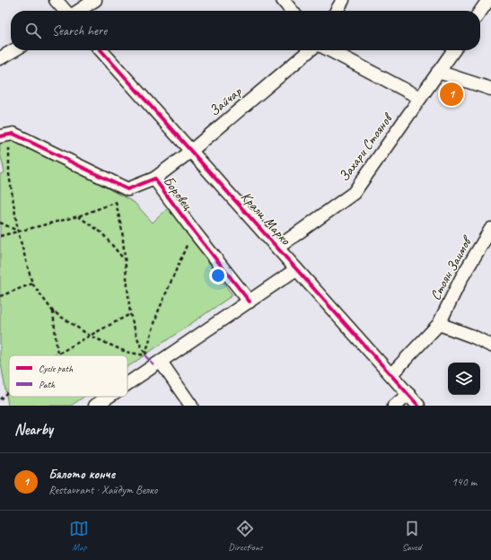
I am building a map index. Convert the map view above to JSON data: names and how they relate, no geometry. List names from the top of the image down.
{
  "streets": {
    "street": [
      "Зайчар",
      "Захари Стоянов",
      "Боровец",
      "Крали Марко",
      "Стоян Заимов"
    ]
  },
  "crossings": [
    ["Зайчар", "Боровец"],
    ["Зайчар", "Крали Марко"],
    ["Захари Стоянов", "Крали Марко"],
    ["Крали Марко", "Стоян Заимов"]
  ],
  "legend": ["Cycle path", "Path"],
  "page": {
    "search": "Search here",
    "pins": "1",
    "heading": "Nearby",
    "list": [
      {
        "mark": "1",
        "name": "Бялото конче",
        "note": "Restaurant · Хайдут Велко",
        "value": "140 m"
      }
    ],
    "nav": ["Map", "Directions", "Saved"]
  }
}
